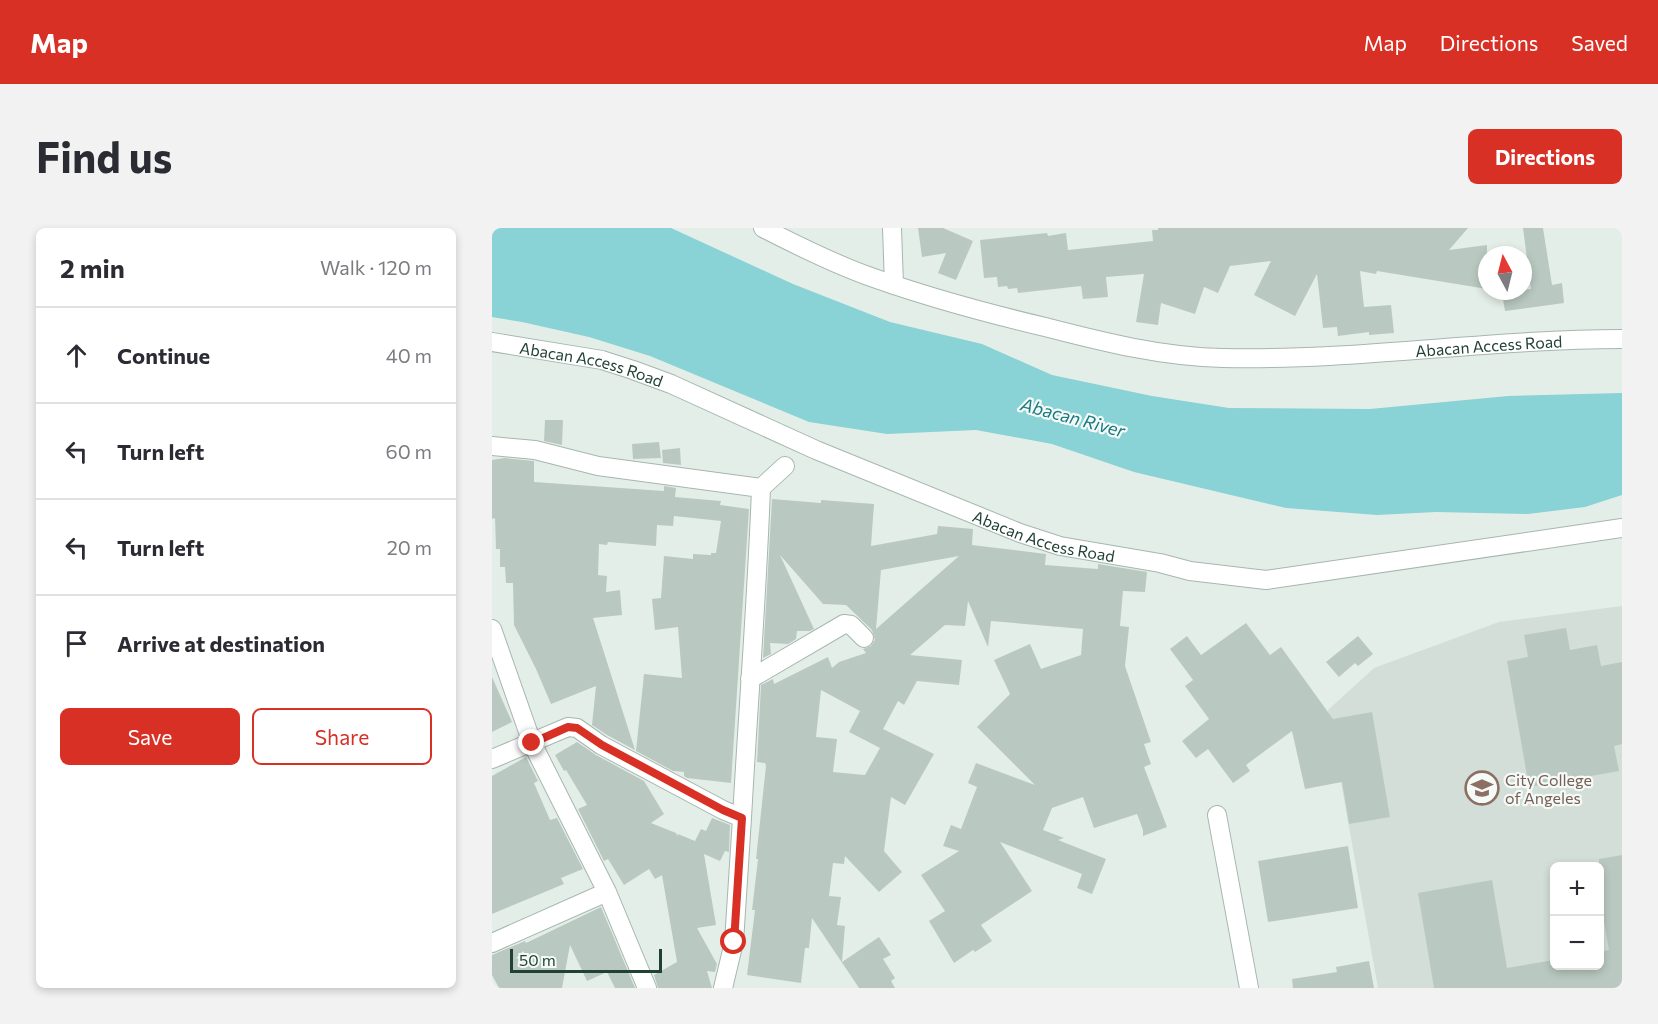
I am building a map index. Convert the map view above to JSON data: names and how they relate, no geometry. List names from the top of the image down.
{
  "streets": {
    "street": ["Abacan Access Road"]
  },
  "water": ["Abacan River"],
  "places": {
    "school or university": ["City College of Angeles"]
  },
  "scale_bar": "50 m",
  "north": "top",
  "page": {
    "header": "Map",
    "nav": ["Map", "Directions", "Saved"],
    "buttons": [
      "Directions",
      ["Save", "Share"]
    ],
    "title": "Find us",
    "heading": ["2 min", "Walk · 120 m"],
    "list": [
      ["Continue", "40 m"],
      ["Turn left", "60 m"],
      ["Turn left", "20 m"],
      "Arrive at destination"
    ],
    "map_buttons": ["+", "−"],
    "scale": "50 m"
  }
}
